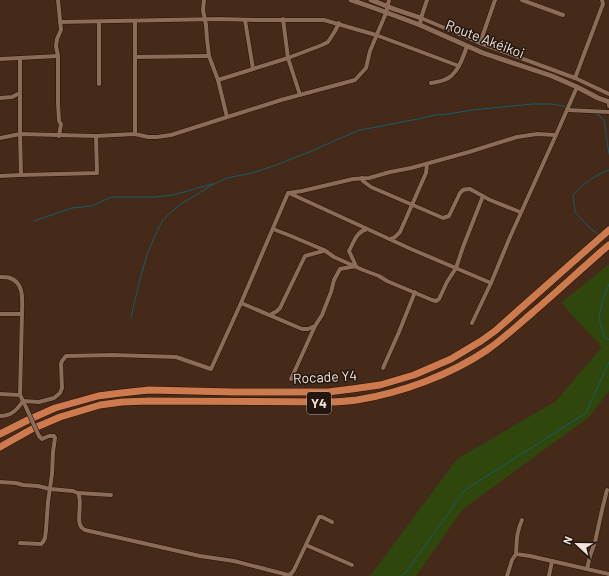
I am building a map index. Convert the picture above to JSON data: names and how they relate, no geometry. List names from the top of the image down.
{
  "streets": {
    "highway": ["Rocade Y4", "Y4"],
    "street": ["Route Akéikoi"]
  },
  "north": "left"
}
